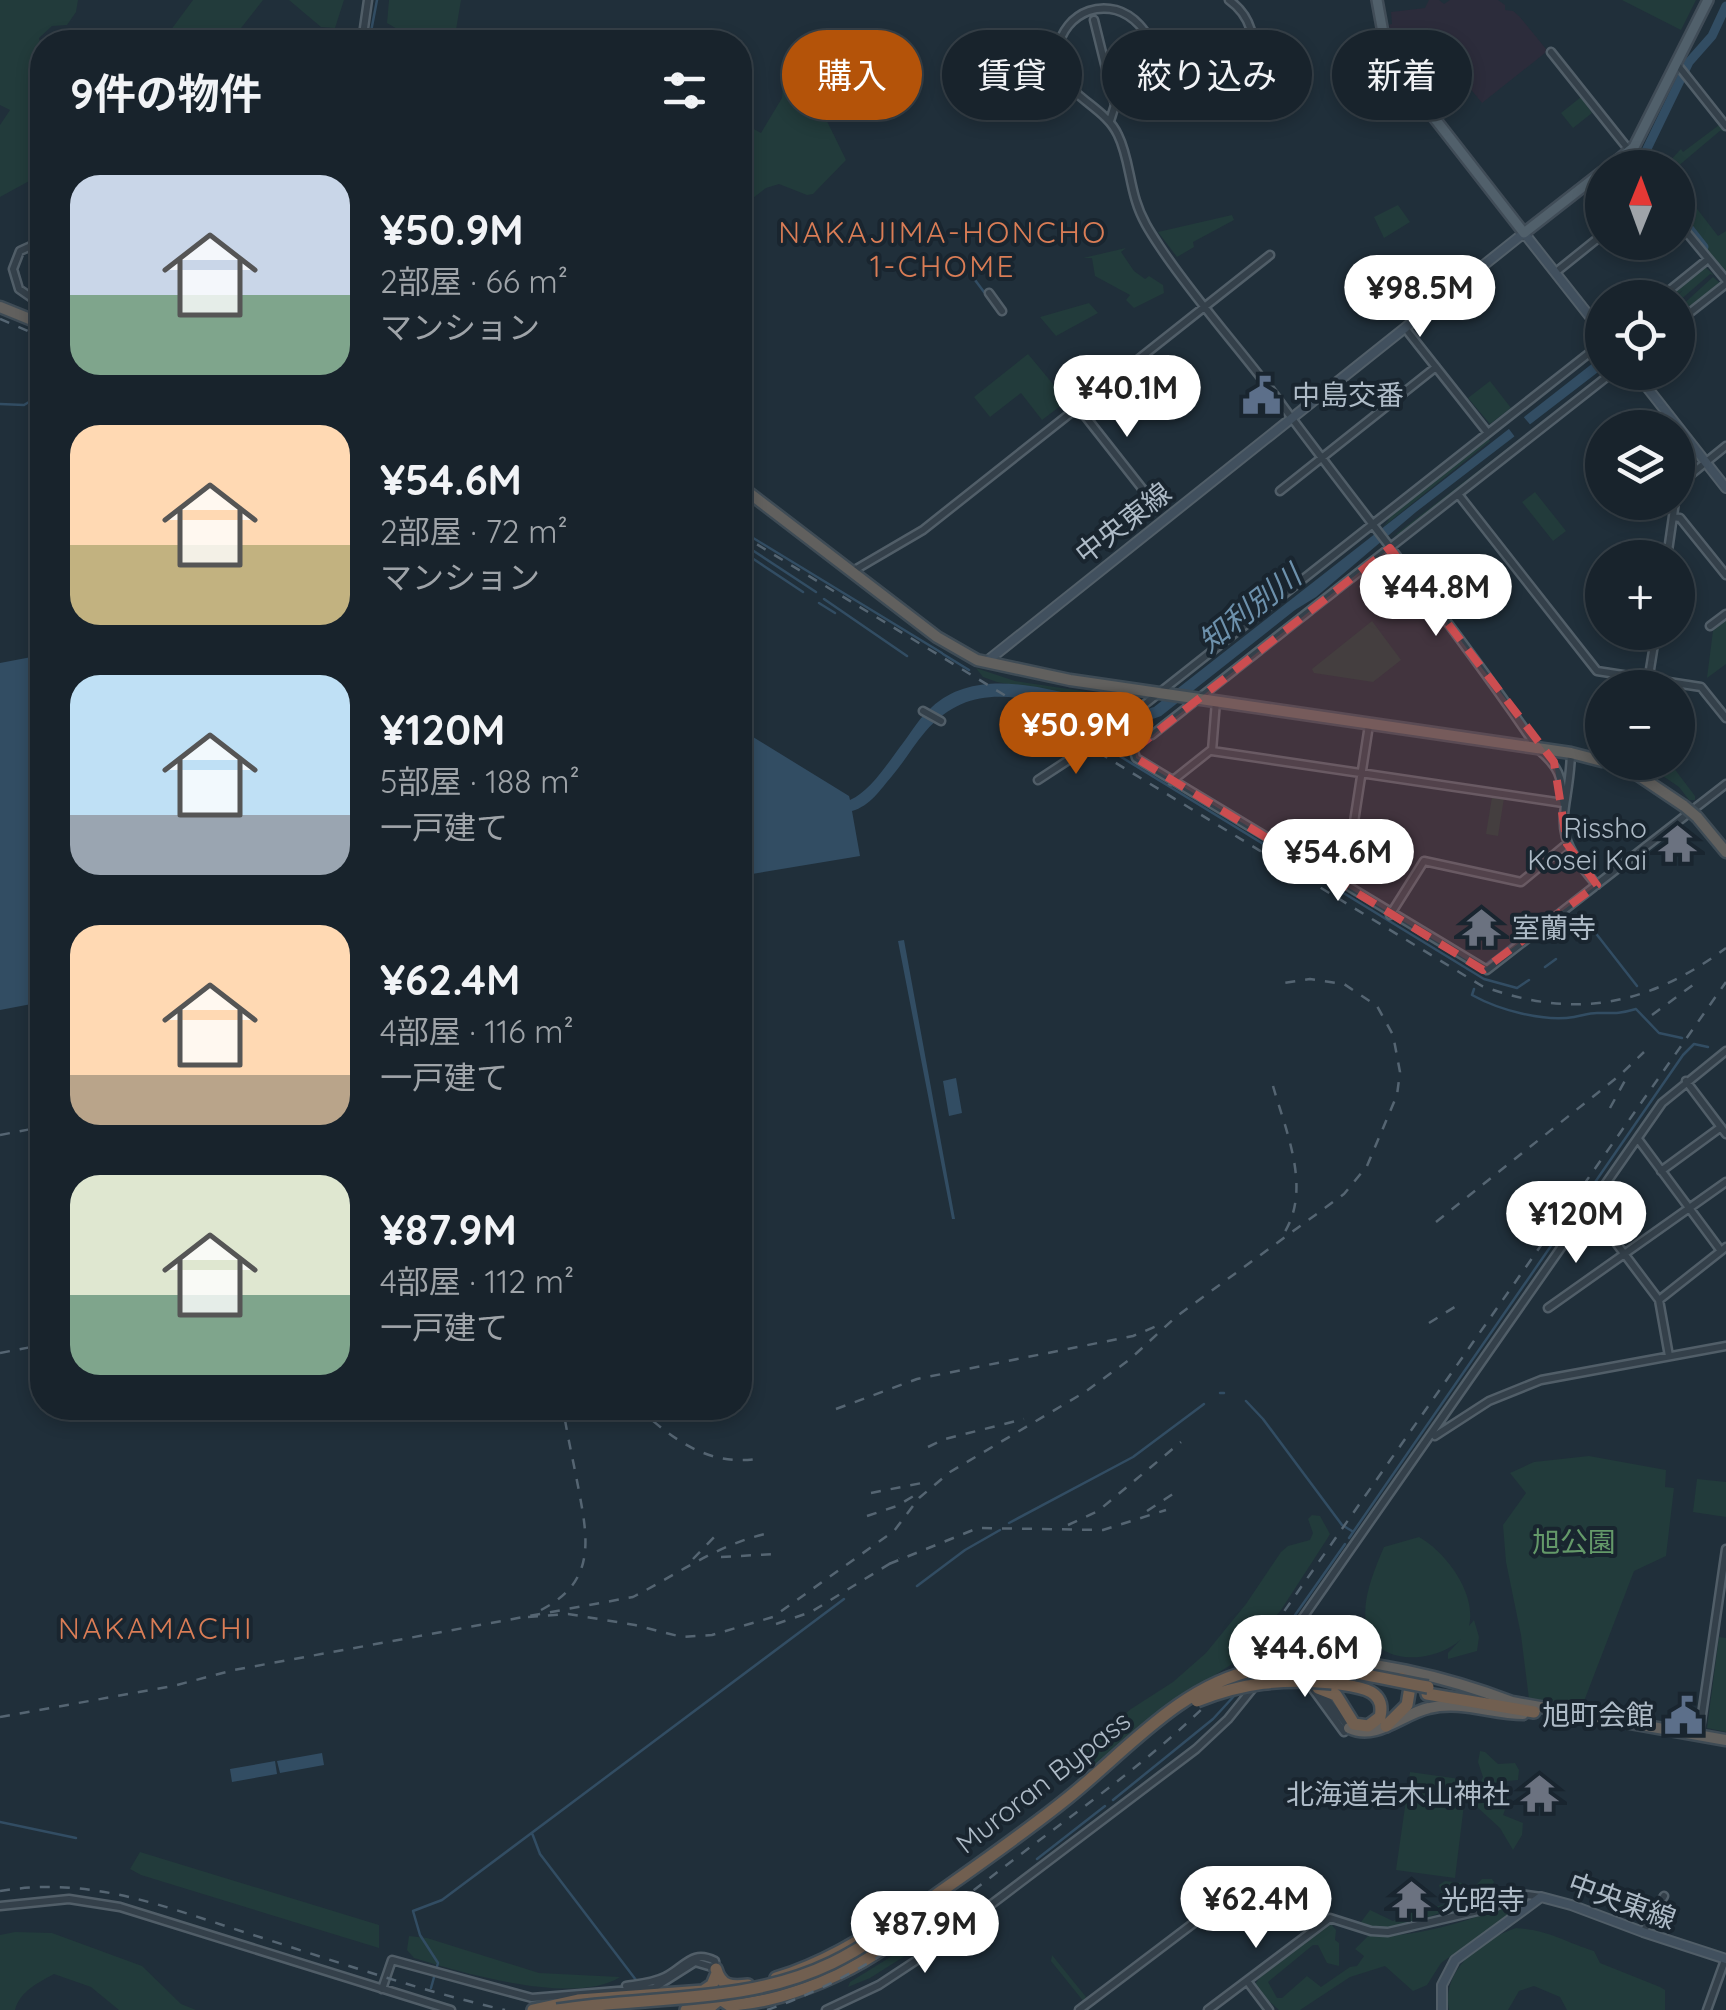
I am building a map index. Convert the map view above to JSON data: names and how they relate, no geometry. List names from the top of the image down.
{
  "streets": {
    "highway": ["Muroran Bypass"],
    "main road": ["中央東線"]
  },
  "districts": ["NAKAJIMA-HONCHO 1-CHOME", "NAKAMACHI"],
  "water": ["知利別川"],
  "parks": ["旭公園"],
  "places": {
    "public building": ["中島交番", "旭町会館"],
    "temple": [
      "Rissho Kosei Kai",
      "室蘭寺",
      "北海道岩木山神社",
      "光昭寺"
    ]
  },
  "north": "top",
  "page": {
    "chip": [
      "購入",
      "賃貸",
      "絞り込み",
      "新着"
    ],
    "heading": "9件の物件",
    "map_buttons": ["+", "−"],
    "list": [
      {
        "name": "¥50.9M",
        "note": "2部屋 · 66 m² · マンション"
      },
      {
        "name": "¥54.6M",
        "note": "2部屋 · 72 m² · マンション"
      },
      {
        "name": "¥120M",
        "note": "5部屋 · 188 m² · 一戸建て"
      },
      {
        "name": "¥62.4M",
        "note": "4部屋 · 116 m² · 一戸建て"
      },
      {
        "name": "¥87.9M",
        "note": "4部屋 · 112 m² · 一戸建て"
      }
    ],
    "price": [
      "¥98.5M",
      "¥40.1M",
      "¥44.8M",
      "¥50.9M",
      "¥54.6M",
      "¥120M",
      "¥44.6M",
      "¥62.4M",
      "¥87.9M"
    ]
  }
}
